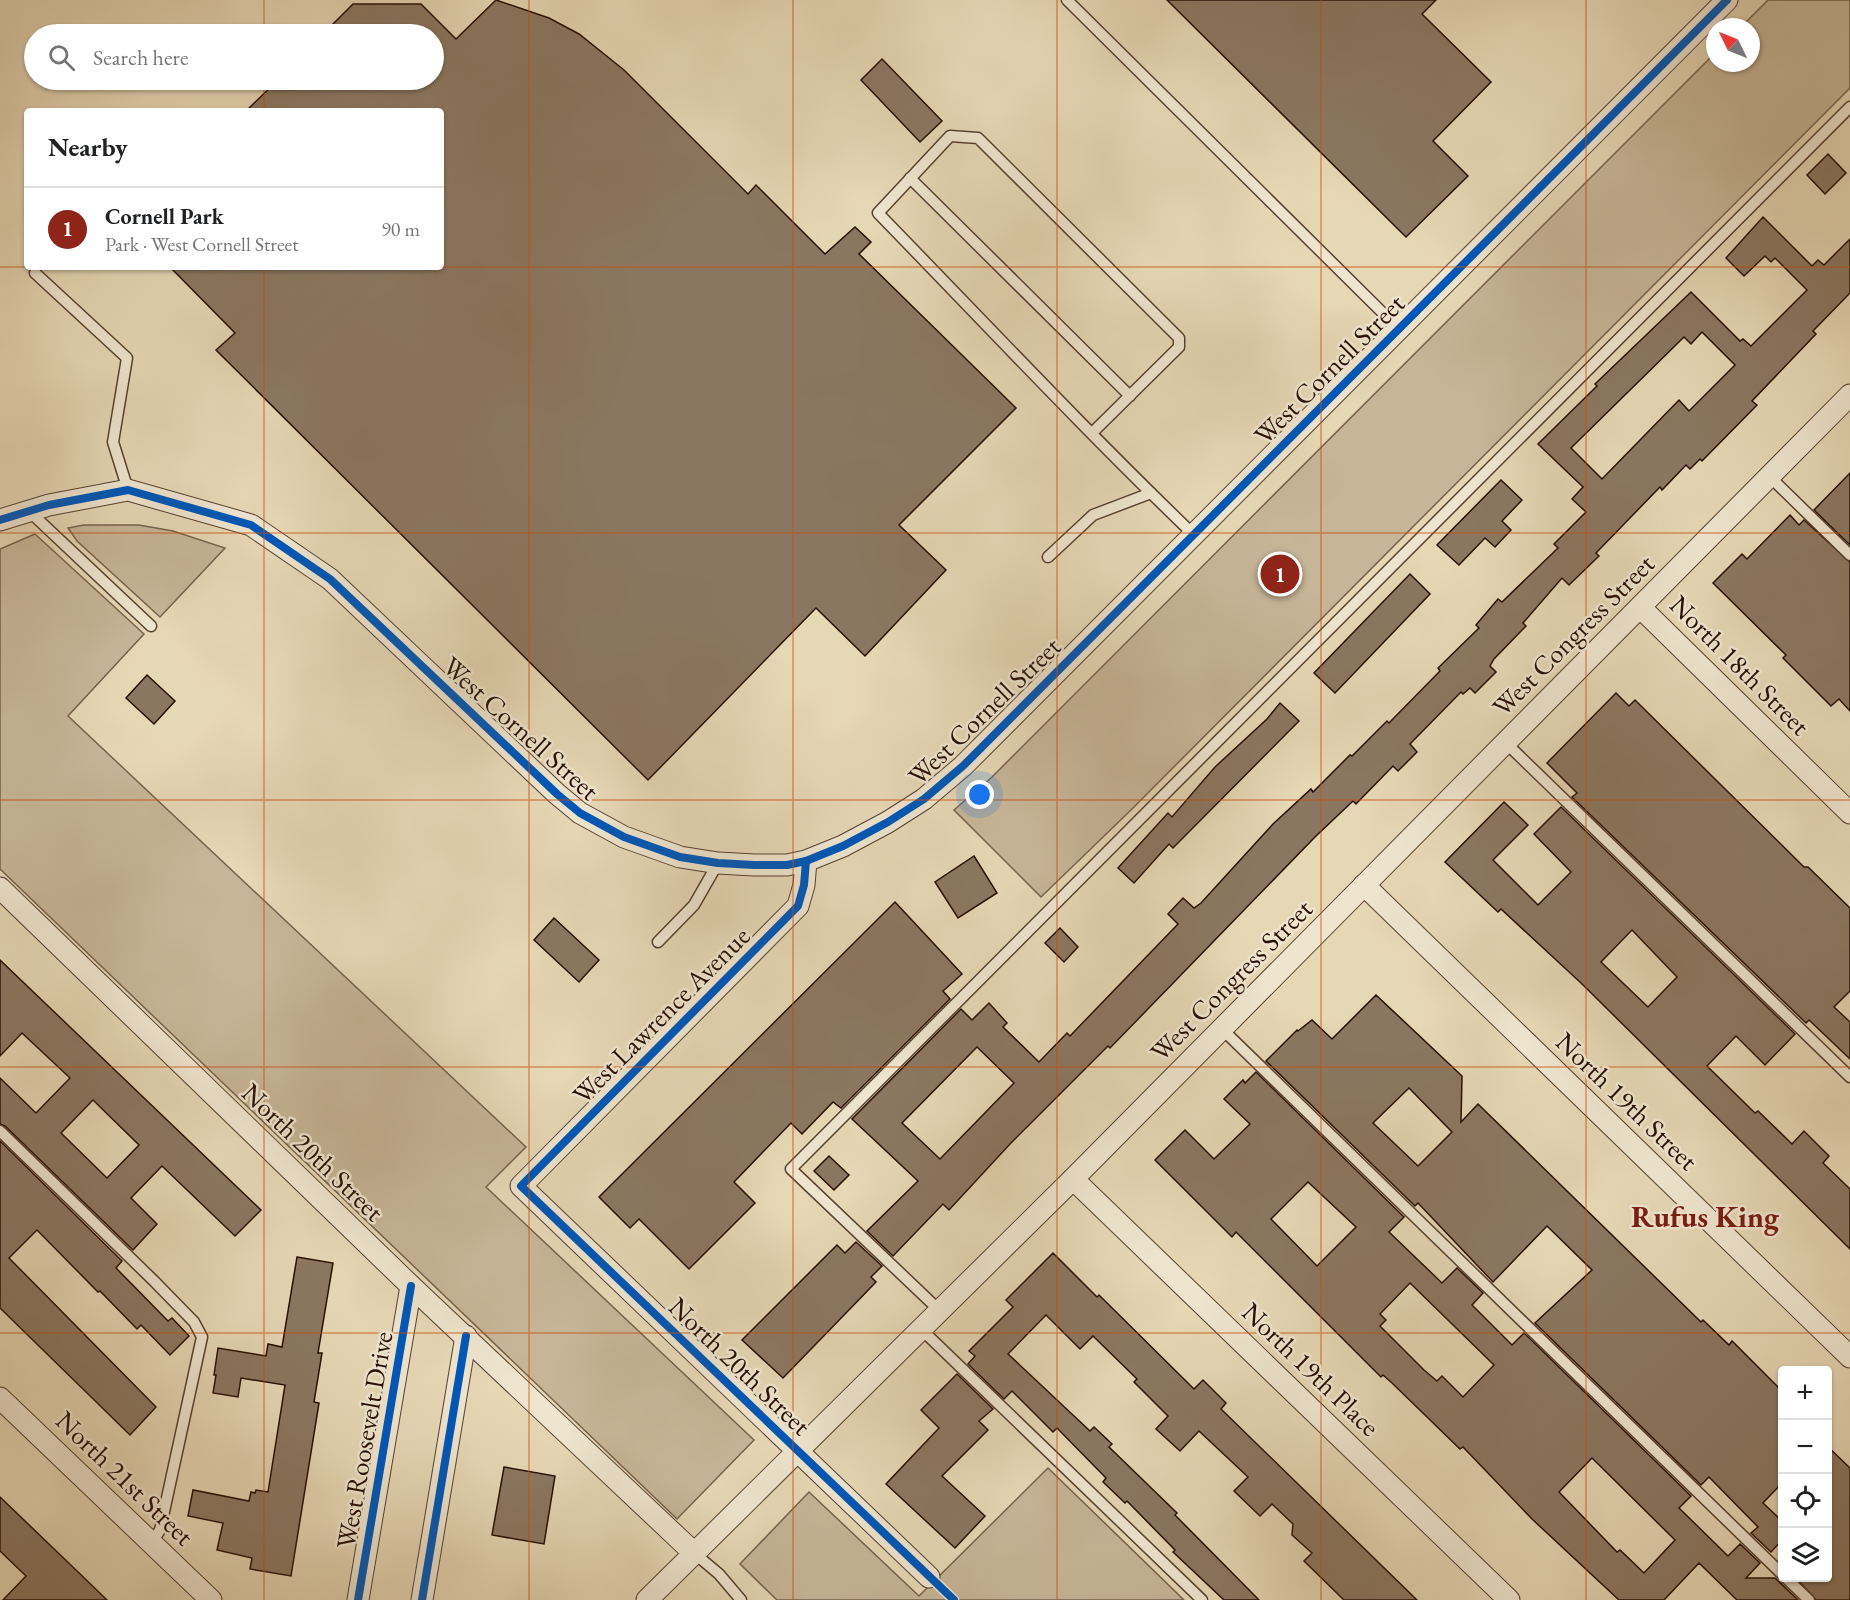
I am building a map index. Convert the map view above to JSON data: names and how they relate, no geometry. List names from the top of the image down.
{
  "streets": {
    "street": [
      "West Cornell Street",
      "West Congress Street",
      "North 18th Street",
      "West Lawrence Avenue",
      "North 19th Street",
      "North 20th Street",
      "North 19th Place",
      "West Roosevelt Drive",
      "North 21st Street"
    ]
  },
  "crossings": [
    ["West Cornell Street", "West Lawrence Avenue"],
    ["West Congress Street", "North 18th Street"],
    ["West Congress Street", "North 19th Street"],
    ["West Congress Street", "North 20th Street"],
    ["West Congress Street", "North 19th Place"],
    ["West Lawrence Avenue", "North 20th Street"],
    ["North 20th Street", "West Roosevelt Drive"]
  ],
  "districts": ["Rufus King"],
  "north": "top left",
  "page": {
    "search": "Search here",
    "heading": "Nearby",
    "list": [
      {
        "mark": "1",
        "name": "Cornell Park",
        "note": "Park · West Cornell Street",
        "value": "90 m"
      }
    ],
    "pins": "1",
    "map_buttons": ["+", "−"]
  }
}
